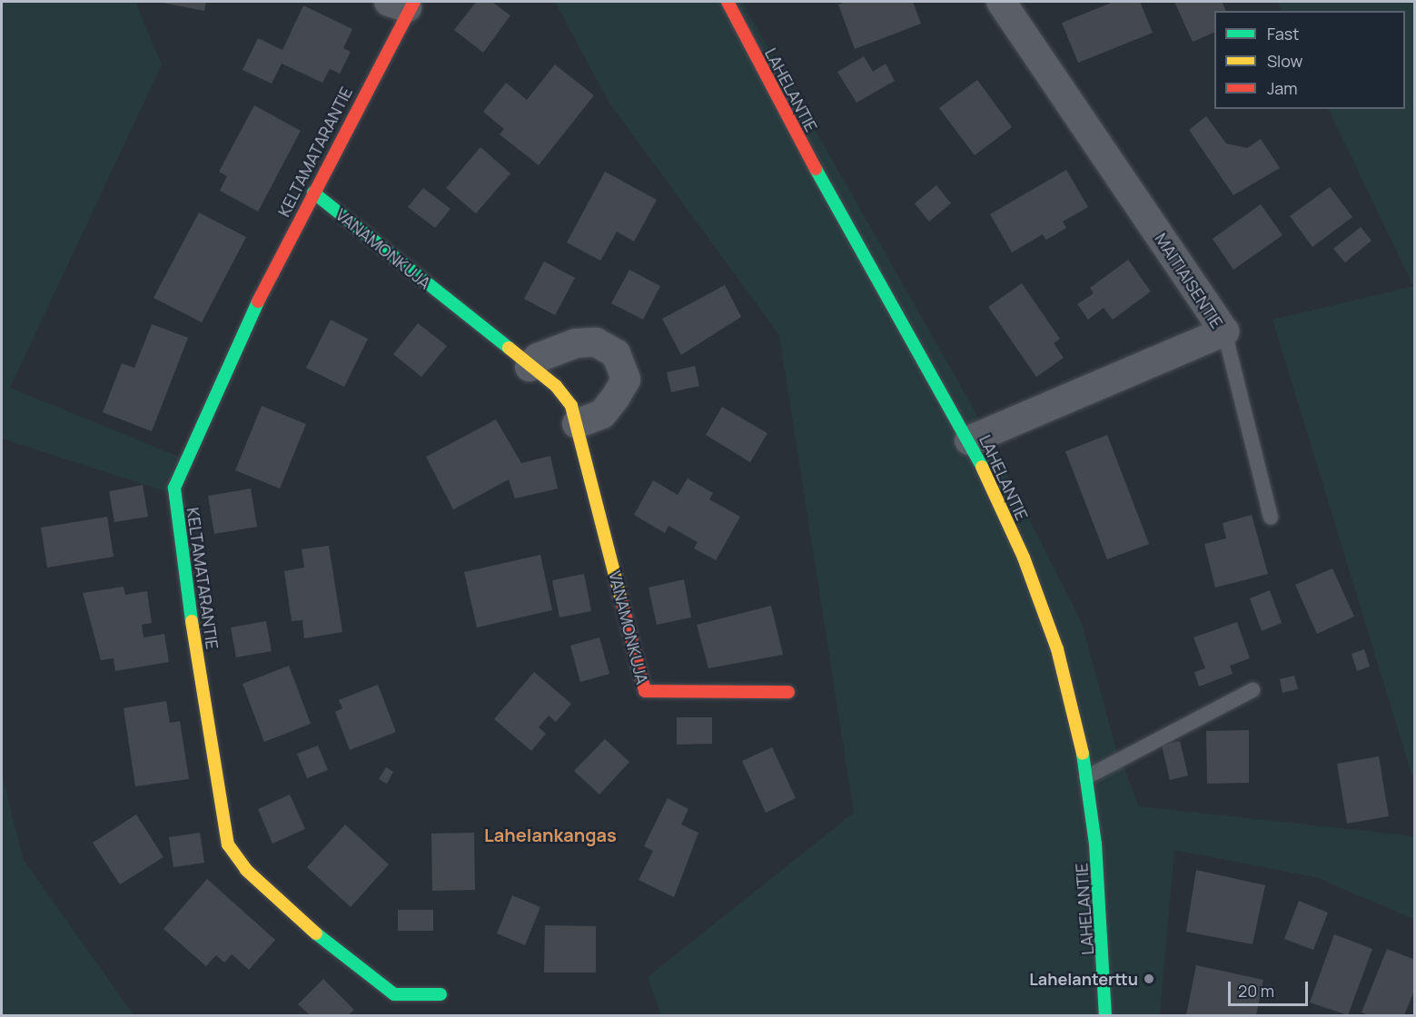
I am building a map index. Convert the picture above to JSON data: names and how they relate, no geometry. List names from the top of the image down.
{
  "streets": {
    "street": [
      "LAHELANTIE",
      "KELTAMATARANTIE",
      "VANAMONKUJA",
      "MAITIAISENTIE"
    ]
  },
  "crossings": [
    ["LAHELANTIE", "MAITIAISENTIE"],
    ["KELTAMATARANTIE", "VANAMONKUJA"]
  ],
  "districts": ["Lahelankangas"],
  "places": ["Lahelanterttu"],
  "legend": ["Fast", "Slow", "Jam"],
  "scale_bar": "20 m"
}
